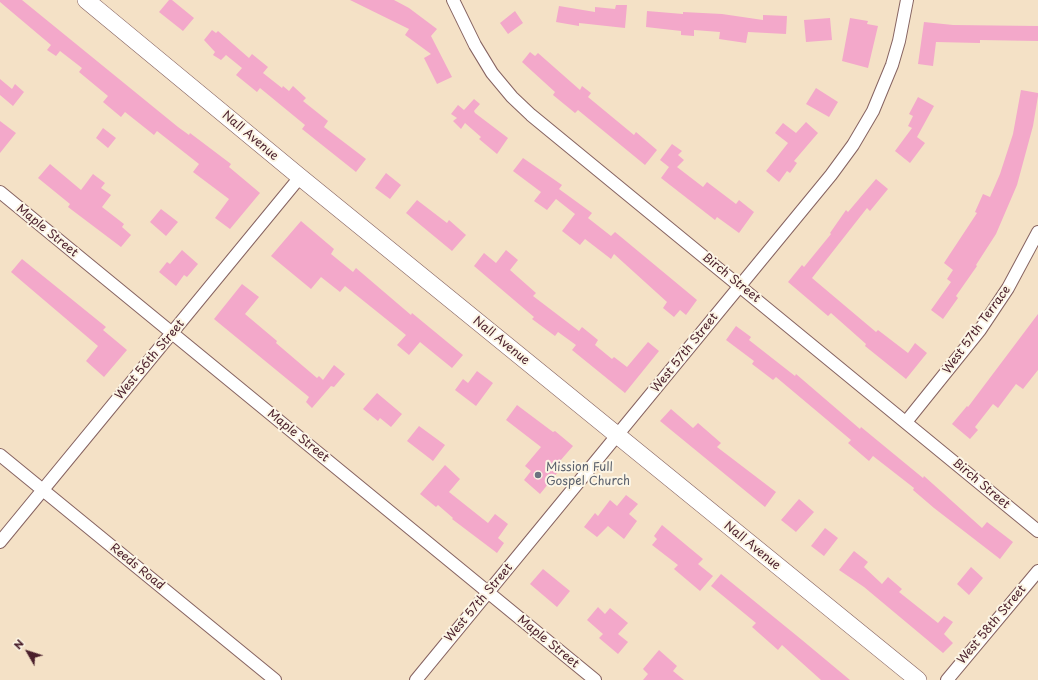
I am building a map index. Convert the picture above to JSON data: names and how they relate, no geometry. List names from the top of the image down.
{
  "streets": {
    "street": [
      "Nall Avenue",
      "Maple Street",
      "Birch Street",
      "West 57th Terrace",
      "West 57th Street",
      "West 56th Street",
      "Reeds Road",
      "West 58th Street"
    ]
  },
  "crossings": [
    ["Nall Avenue", "West 57th Street"],
    ["Nall Avenue", "West 56th Street"],
    ["Maple Street", "West 57th Street"],
    ["Maple Street", "West 56th Street"],
    ["Birch Street", "West 57th Terrace"],
    ["Birch Street", "West 57th Street"],
    ["West 56th Street", "Reeds Road"]
  ],
  "places": ["Mission Full Gospel Church"],
  "north": "top left"
}
